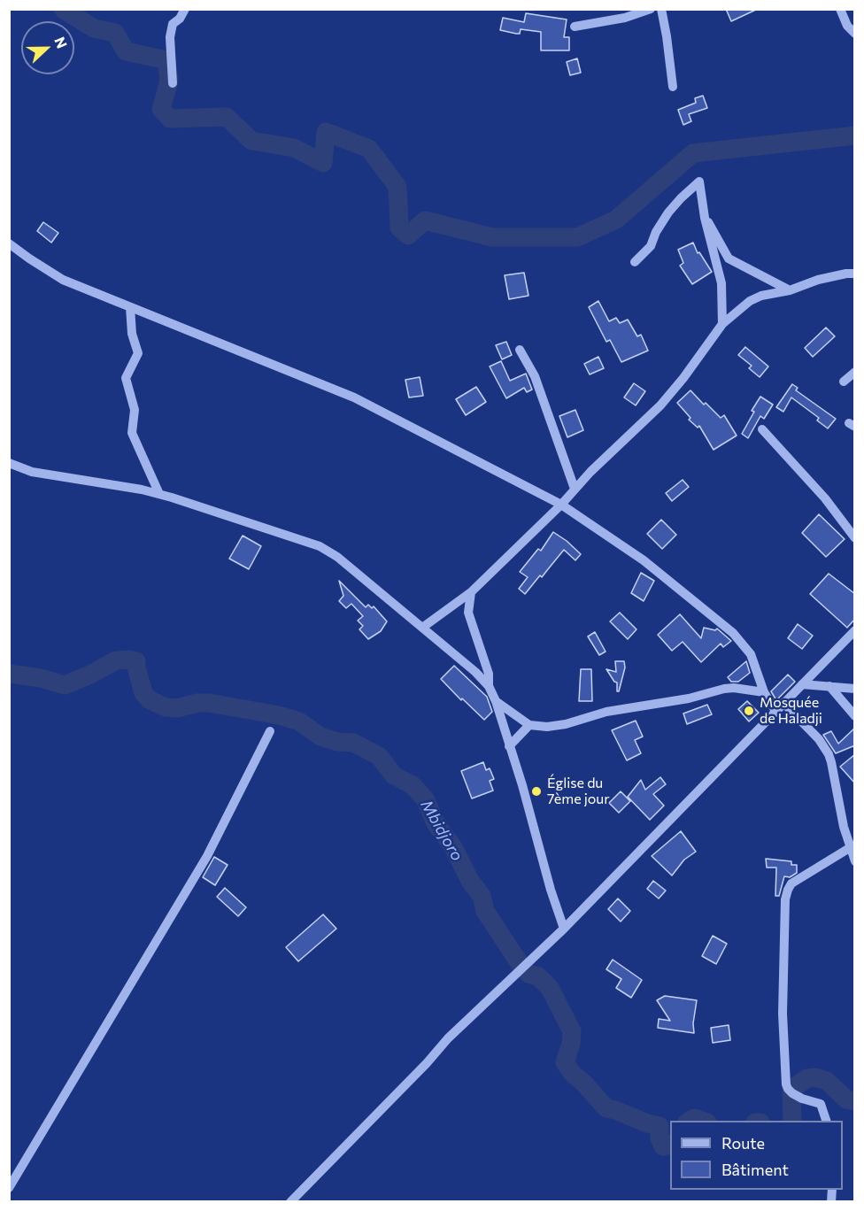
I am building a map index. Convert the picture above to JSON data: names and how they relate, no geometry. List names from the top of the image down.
{
  "water": ["Mbidjoro"],
  "places": ["Mosquée de Haladji", "Église du 7ème jour"],
  "legend": ["Route", "Bâtiment"],
  "north": "right"
}
